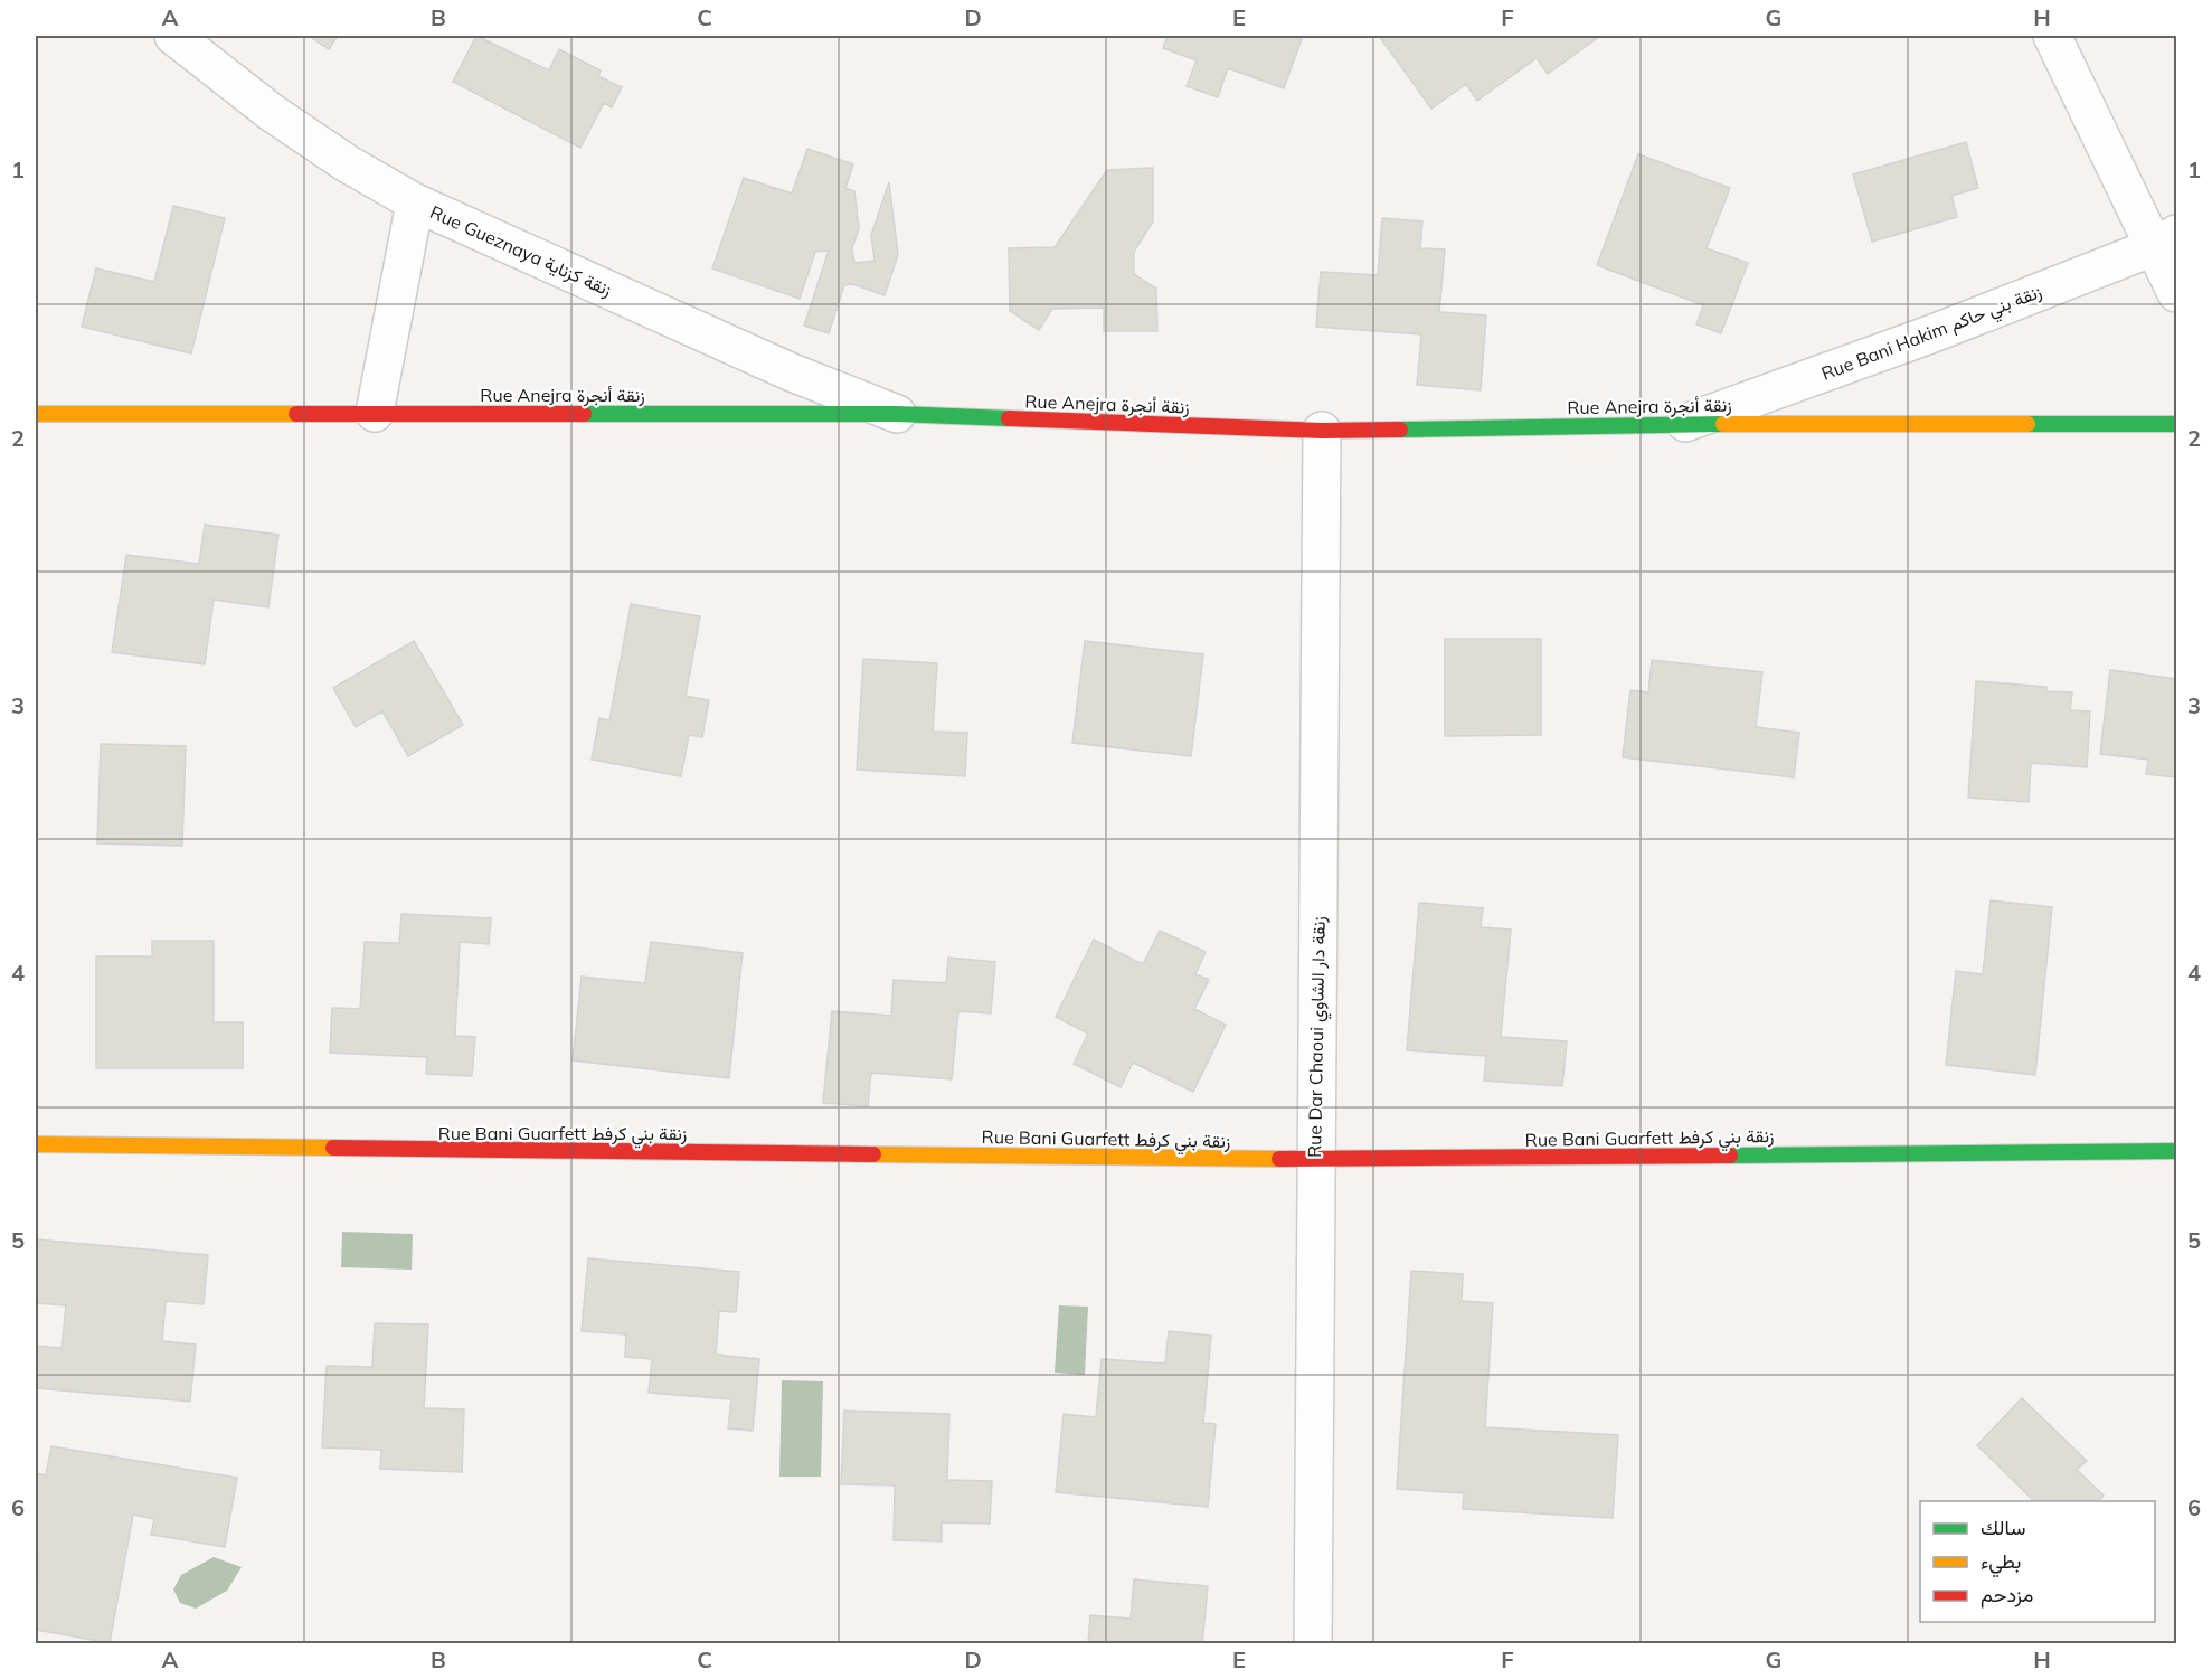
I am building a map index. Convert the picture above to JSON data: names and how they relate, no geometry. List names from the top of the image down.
{
  "streets": {
    "street": [
      "Rue Gueznaya زنقة كزناية",
      "Rue Bani Hakim زنقة بني حاكم",
      "Rue Anejra زنقة أنجرة",
      "Rue Dar Chaoui زنقة دار الشاوي",
      "Rue Bani Guarfett زنقة بني كرفط"
    ]
  },
  "crossings": [
    ["Rue Gueznaya زنقة كزناية", "Rue Anejra زنقة أنجرة"],
    ["Rue Bani Hakim زنقة بني حاكم", "Rue Anejra زنقة أنجرة"],
    ["Rue Anejra زنقة أنجرة", "Rue Dar Chaoui زنقة دار الشاوي"],
    ["Rue Dar Chaoui زنقة دار الشاوي", "Rue Bani Guarfett زنقة بني كرفط"]
  ],
  "legend": ["سالك", "بطيء", "مزدحم"],
  "grid": {
    "columns": [
      "A",
      "B",
      "C",
      "D",
      "E",
      "F",
      "G",
      "H"
    ],
    "rows": [
      "1",
      "2",
      "3",
      "4",
      "5",
      "6"
    ]
  }
}
